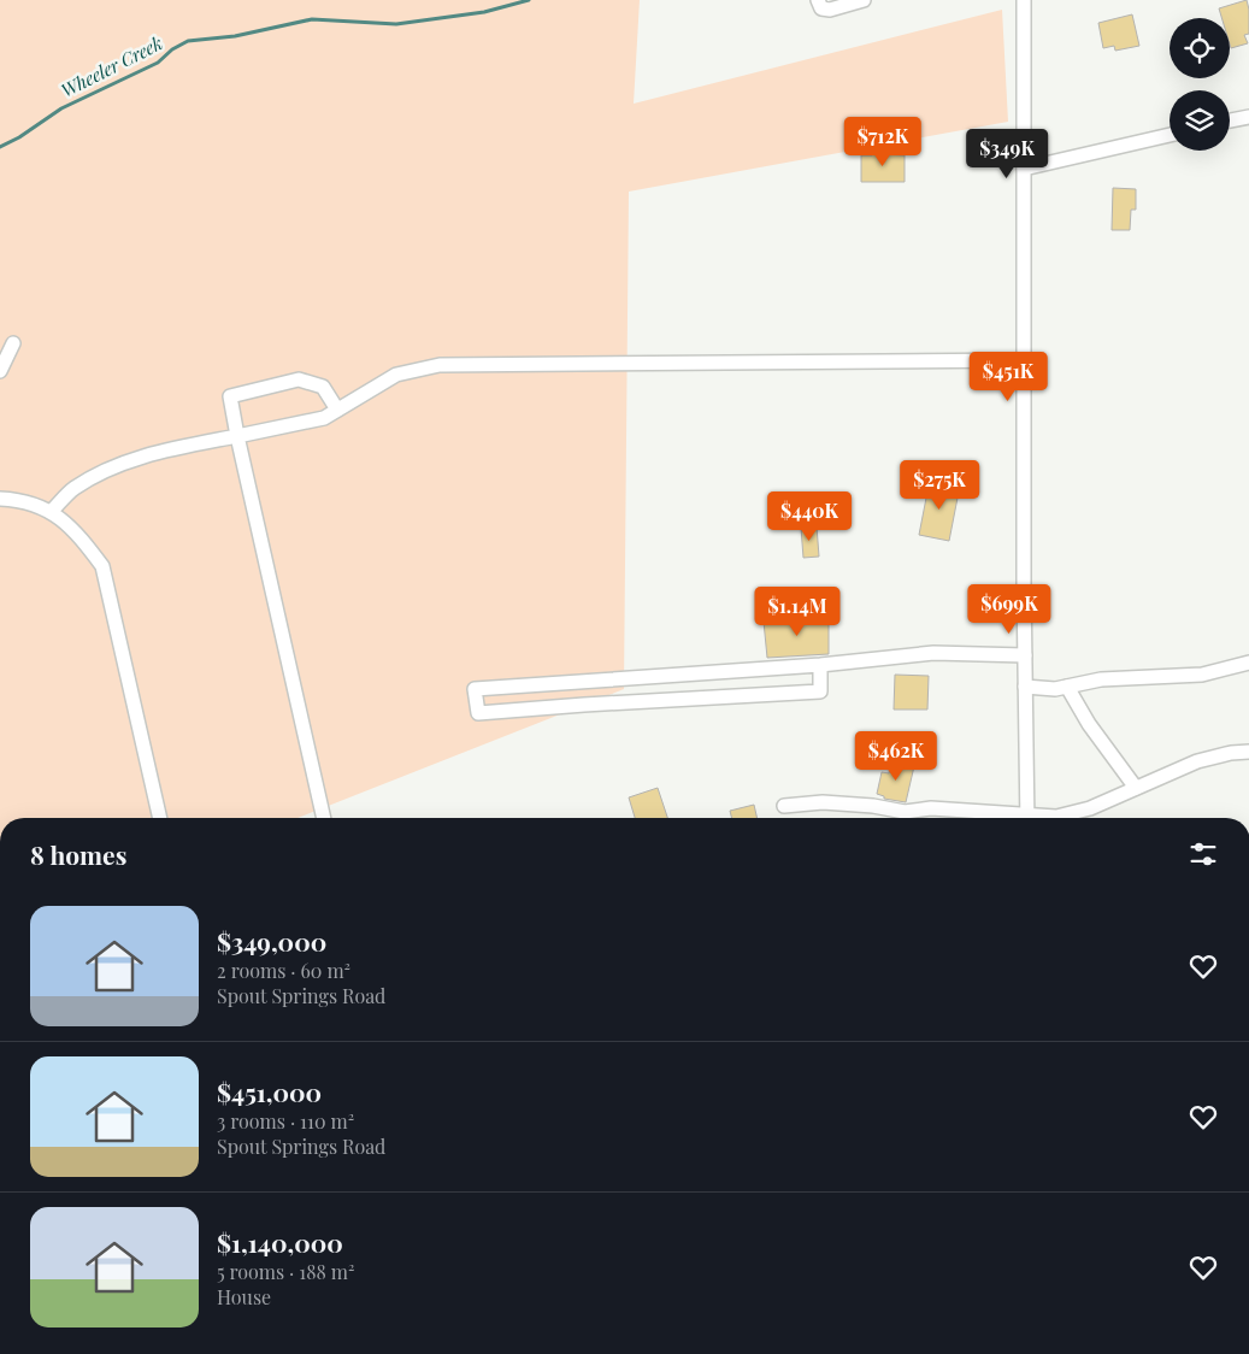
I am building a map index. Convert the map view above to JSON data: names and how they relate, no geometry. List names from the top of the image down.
{
  "water": ["Wheeler Creek"],
  "page": {
    "price": [
      "$712K",
      "$349K",
      "$451K",
      "$275K",
      "$440K",
      "$699K",
      "$1.14M",
      "$462K"
    ],
    "heading": "8 homes",
    "list": [
      {
        "name": "$349,000",
        "note": "2 rooms · 60 m² · Spout Springs Road"
      },
      {
        "name": "$451,000",
        "note": "3 rooms · 110 m² · Spout Springs Road"
      },
      {
        "name": "$1,140,000",
        "note": "5 rooms · 188 m² · House"
      }
    ]
  }
}
